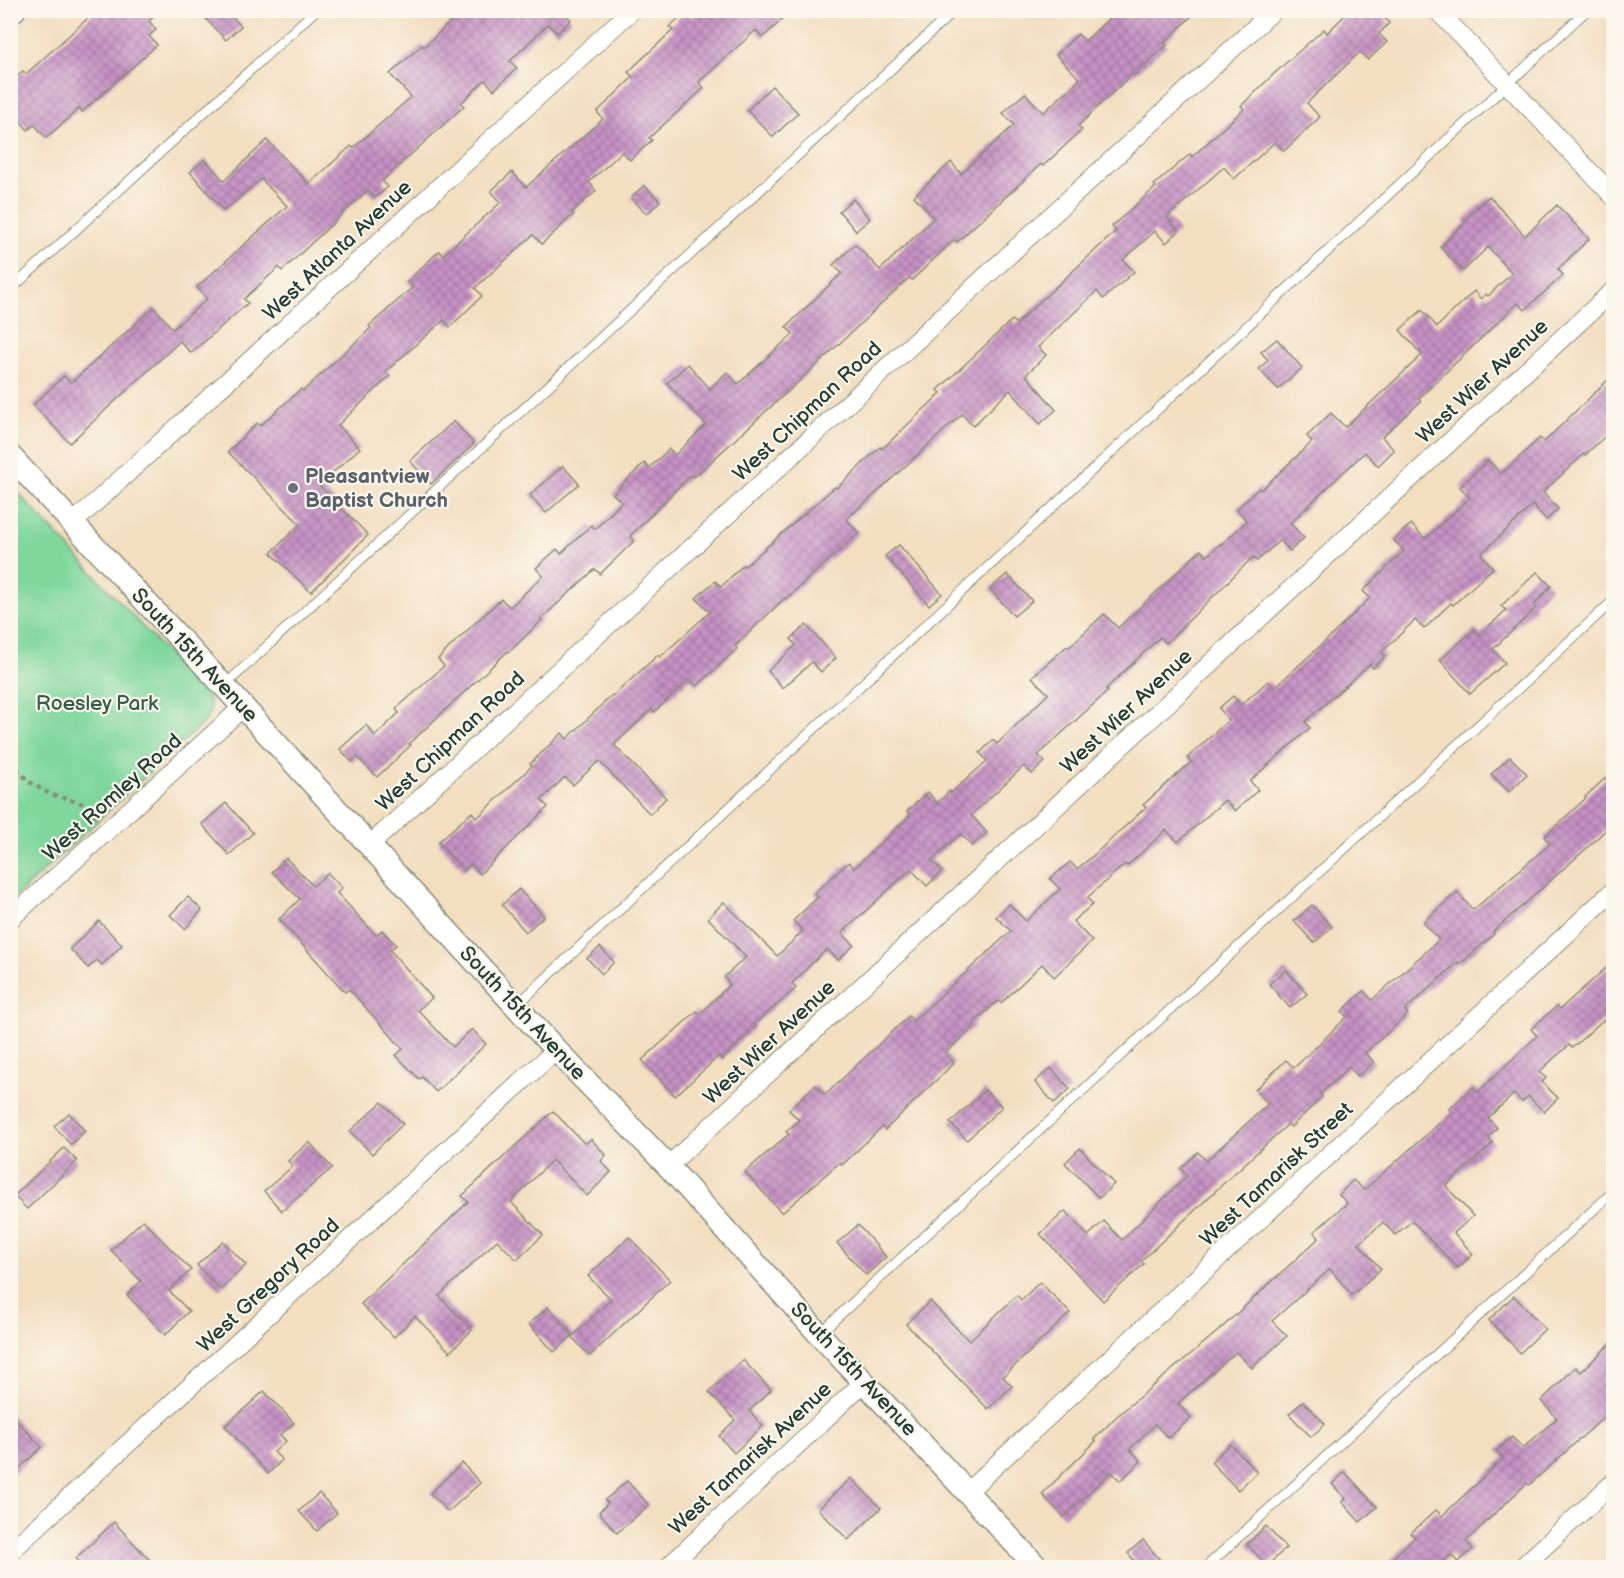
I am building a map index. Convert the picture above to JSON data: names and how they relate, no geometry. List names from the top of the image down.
{
  "streets": {
    "street": [
      "West Atlanta Avenue",
      "West Wier Avenue",
      "West Chipman Road",
      "South 15th Avenue",
      "West Romley Road",
      "West Tamarisk Street",
      "West Gregory Road",
      "West Tamarisk Avenue"
    ]
  },
  "crossings": [
    ["West Atlanta Avenue", "South 15th Avenue"],
    ["West Wier Avenue", "South 15th Avenue"],
    ["West Chipman Road", "South 15th Avenue"],
    ["South 15th Avenue", "West Romley Road"],
    ["South 15th Avenue", "West Tamarisk Street"],
    ["South 15th Avenue", "West Gregory Road"],
    ["South 15th Avenue", "West Tamarisk Avenue"]
  ],
  "parks": ["Roesley Park"],
  "places": ["Pleasantview Baptist Church"]
}
